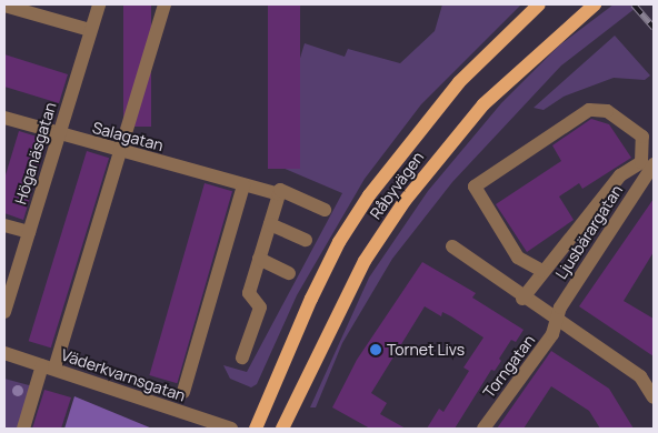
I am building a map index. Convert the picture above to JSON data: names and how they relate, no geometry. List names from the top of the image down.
{
  "streets": {
    "main road": ["Råbyvägen"],
    "street": [
      "Salagatan",
      "Höganäsgatan",
      "Ljusbärargatan",
      "Torngatan",
      "Väderkvarnsgatan"
    ]
  },
  "crossings": [
    ["Salagatan", "Höganäsgatan"],
    ["Ljusbärargatan", "Torngatan"]
  ],
  "places": ["Tornet Livs"]
}
